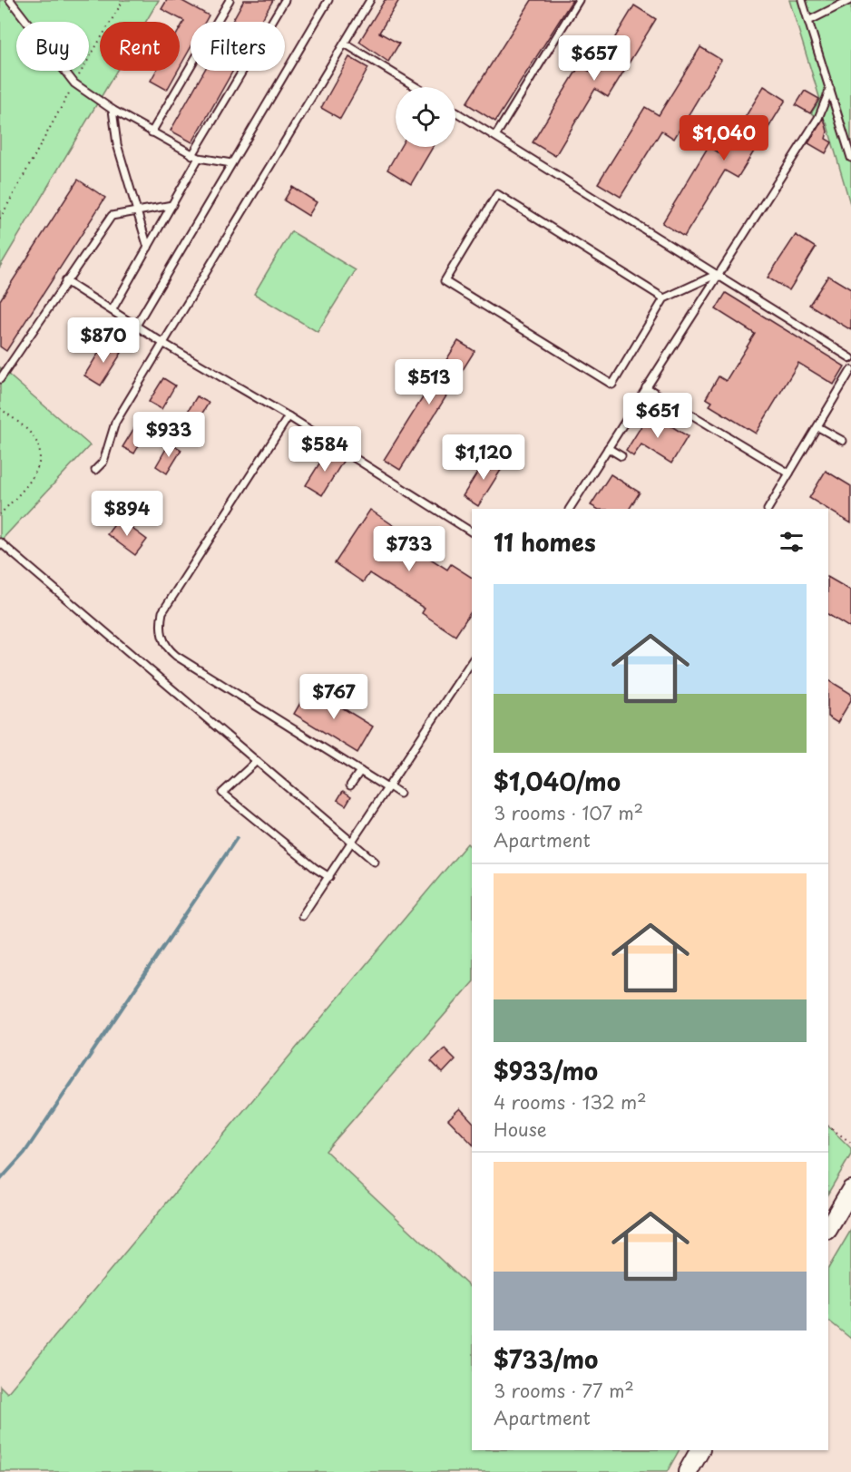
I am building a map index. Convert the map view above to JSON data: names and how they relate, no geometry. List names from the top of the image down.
{
  "page": {
    "chip": ["Buy", "Rent", "Filters"],
    "price": [
      "$657",
      "$1,040",
      "$870",
      "$513",
      "$651",
      "$933",
      "$584",
      "$1,120",
      "$894",
      "$733",
      "$767"
    ],
    "heading": "11 homes",
    "list": [
      {
        "name": "$1,040/mo",
        "note": "3 rooms · 107 m² · Apartment"
      },
      {
        "name": "$933/mo",
        "note": "4 rooms · 132 m² · House"
      },
      {
        "name": "$733/mo",
        "note": "3 rooms · 77 m² · Apartment"
      }
    ]
  }
}
